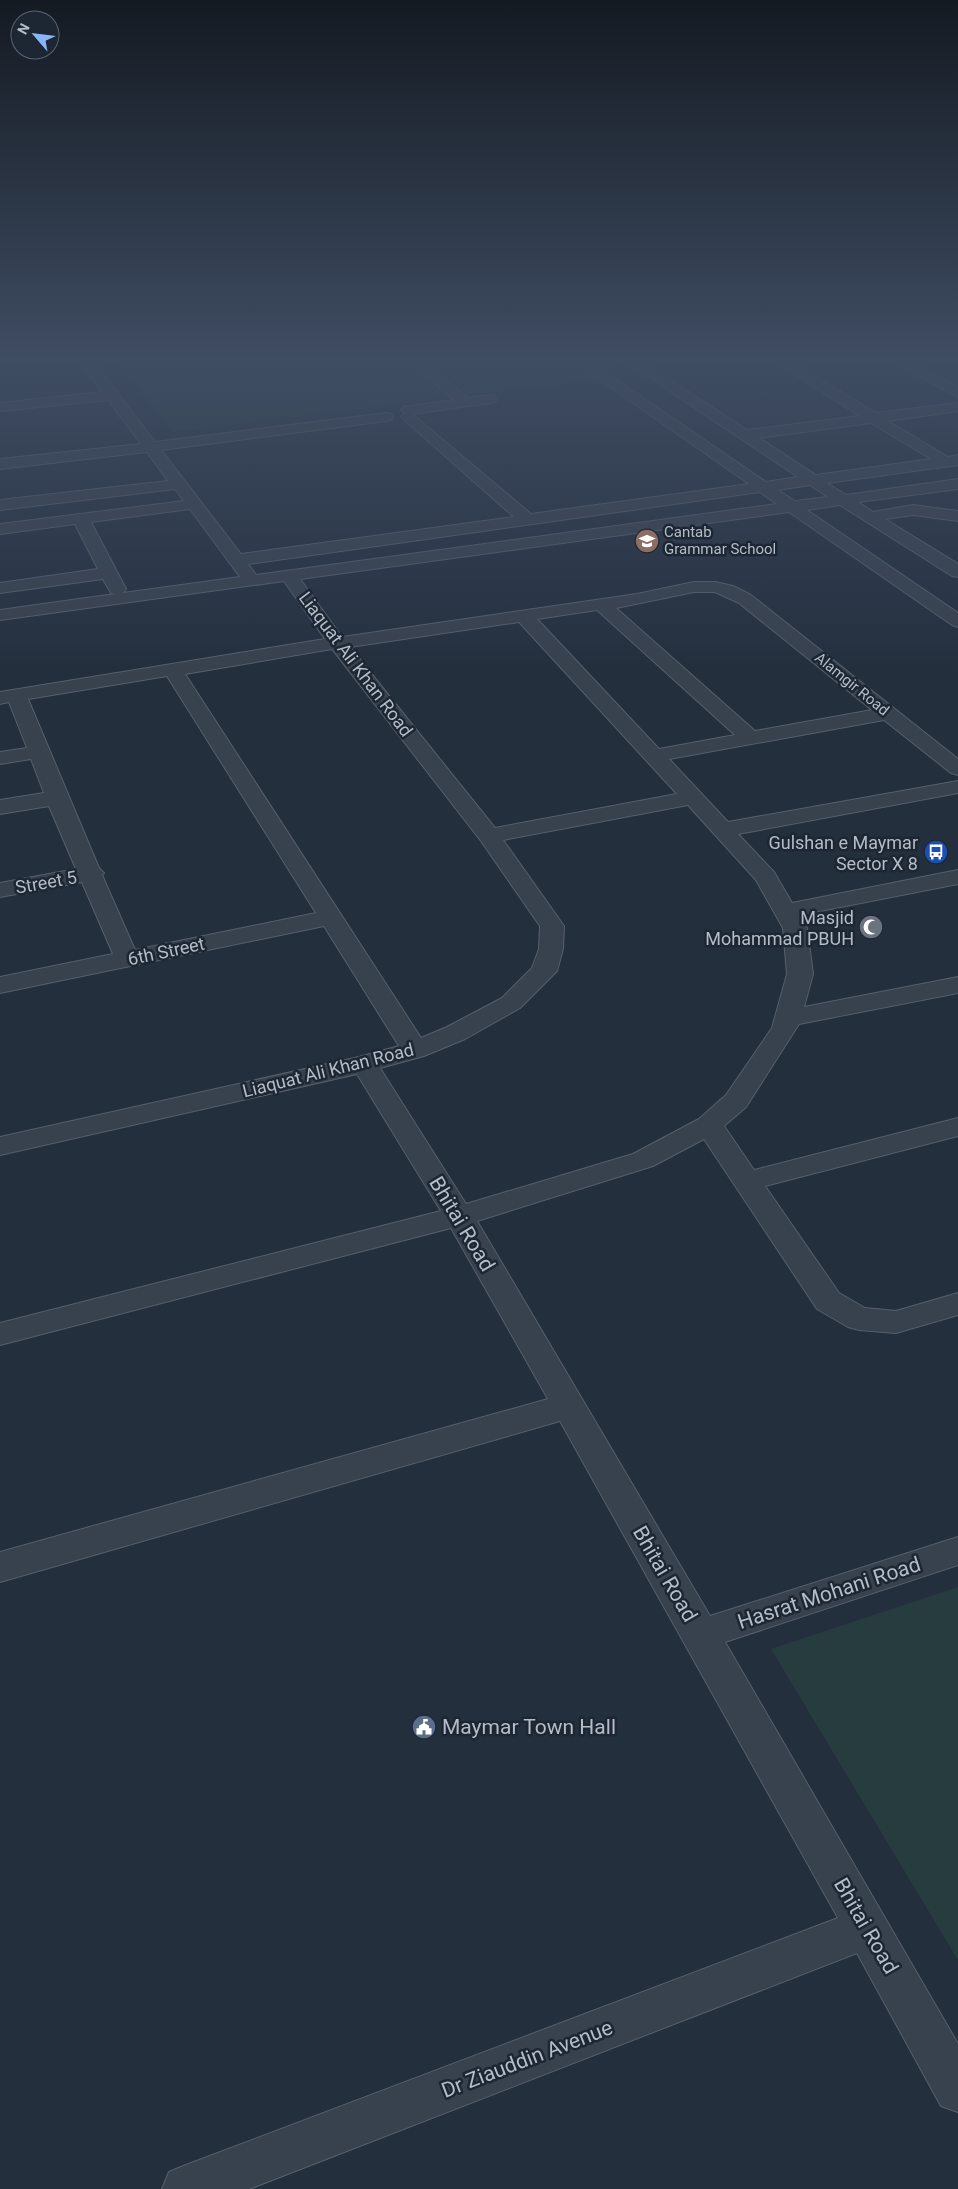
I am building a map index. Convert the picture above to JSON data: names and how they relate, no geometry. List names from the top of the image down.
{
  "streets": {
    "street": [
      "Liaquat Ali Khan Road",
      "Alamgir Road",
      "Street 5",
      "6th Street",
      "Bhitai Road",
      "Hasrat Mohani Road",
      "Dr Ziauddin Avenue"
    ]
  },
  "crossings": [
    ["Liaquat Ali Khan Road", "Alamgir Road"],
    ["Liaquat Ali Khan Road", "Bhitai Road"],
    ["Bhitai Road", "Hasrat Mohani Road"],
    ["Bhitai Road", "Dr Ziauddin Avenue"]
  ],
  "places": {
    "school or university": ["Cantab Grammar School"],
    "bus stop": ["Gulshan e Maymar Sector X 8"],
    "mosque": ["Masjid Mohammad PBUH"],
    "public building": ["Maymar Town Hall"]
  },
  "north": "top left"
}
